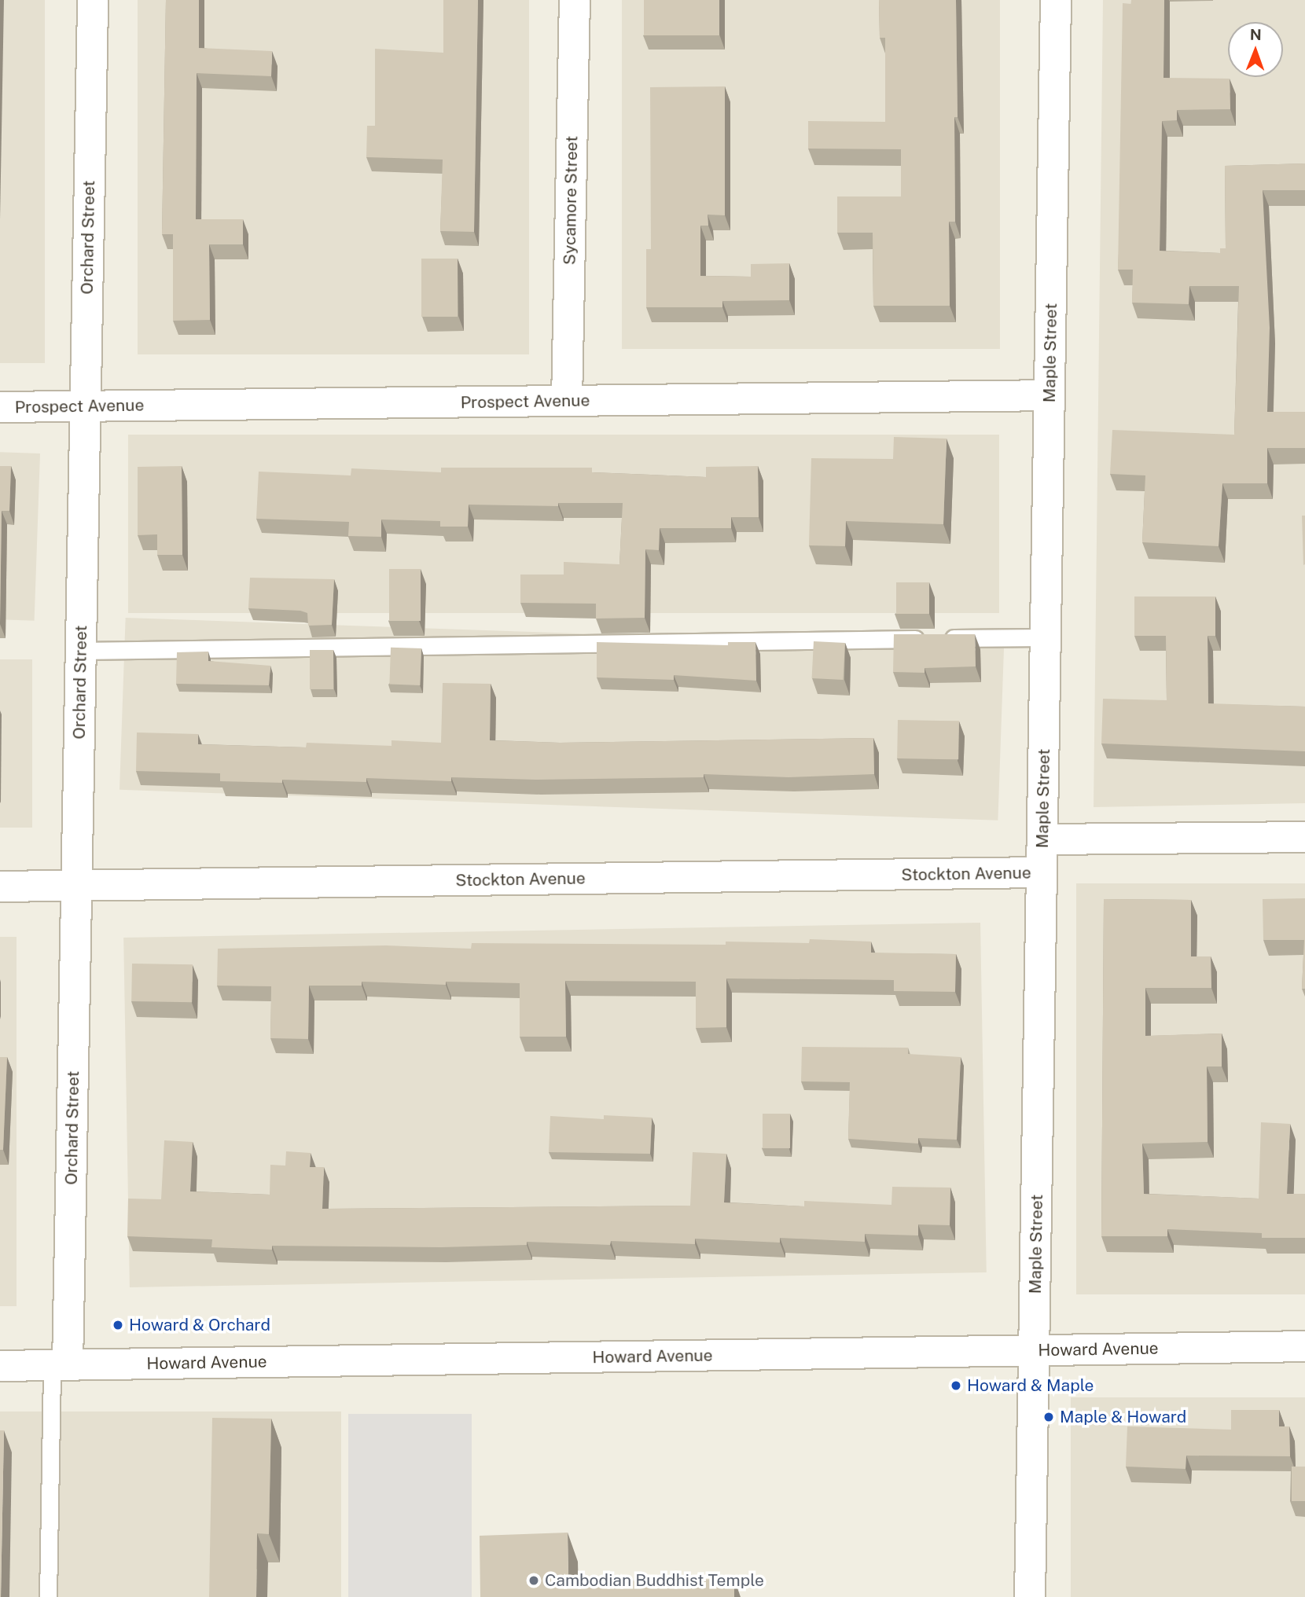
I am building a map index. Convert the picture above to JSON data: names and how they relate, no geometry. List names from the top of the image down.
{
  "streets": {
    "street": [
      "Sycamore Street",
      "Orchard Street",
      "Maple Street",
      "Prospect Avenue",
      "Stockton Avenue",
      "Howard Avenue"
    ]
  },
  "crossings": [
    ["Sycamore Street", "Prospect Avenue"],
    ["Orchard Street", "Prospect Avenue"],
    ["Orchard Street", "Stockton Avenue"],
    ["Orchard Street", "Howard Avenue"],
    ["Maple Street", "Prospect Avenue"],
    ["Maple Street", "Stockton Avenue"],
    ["Maple Street", "Howard Avenue"]
  ],
  "places": [
    "Howard & Orchard",
    "Howard & Maple",
    "Maple & Howard",
    "Cambodian Buddhist Temple"
  ],
  "north": "top"
}
